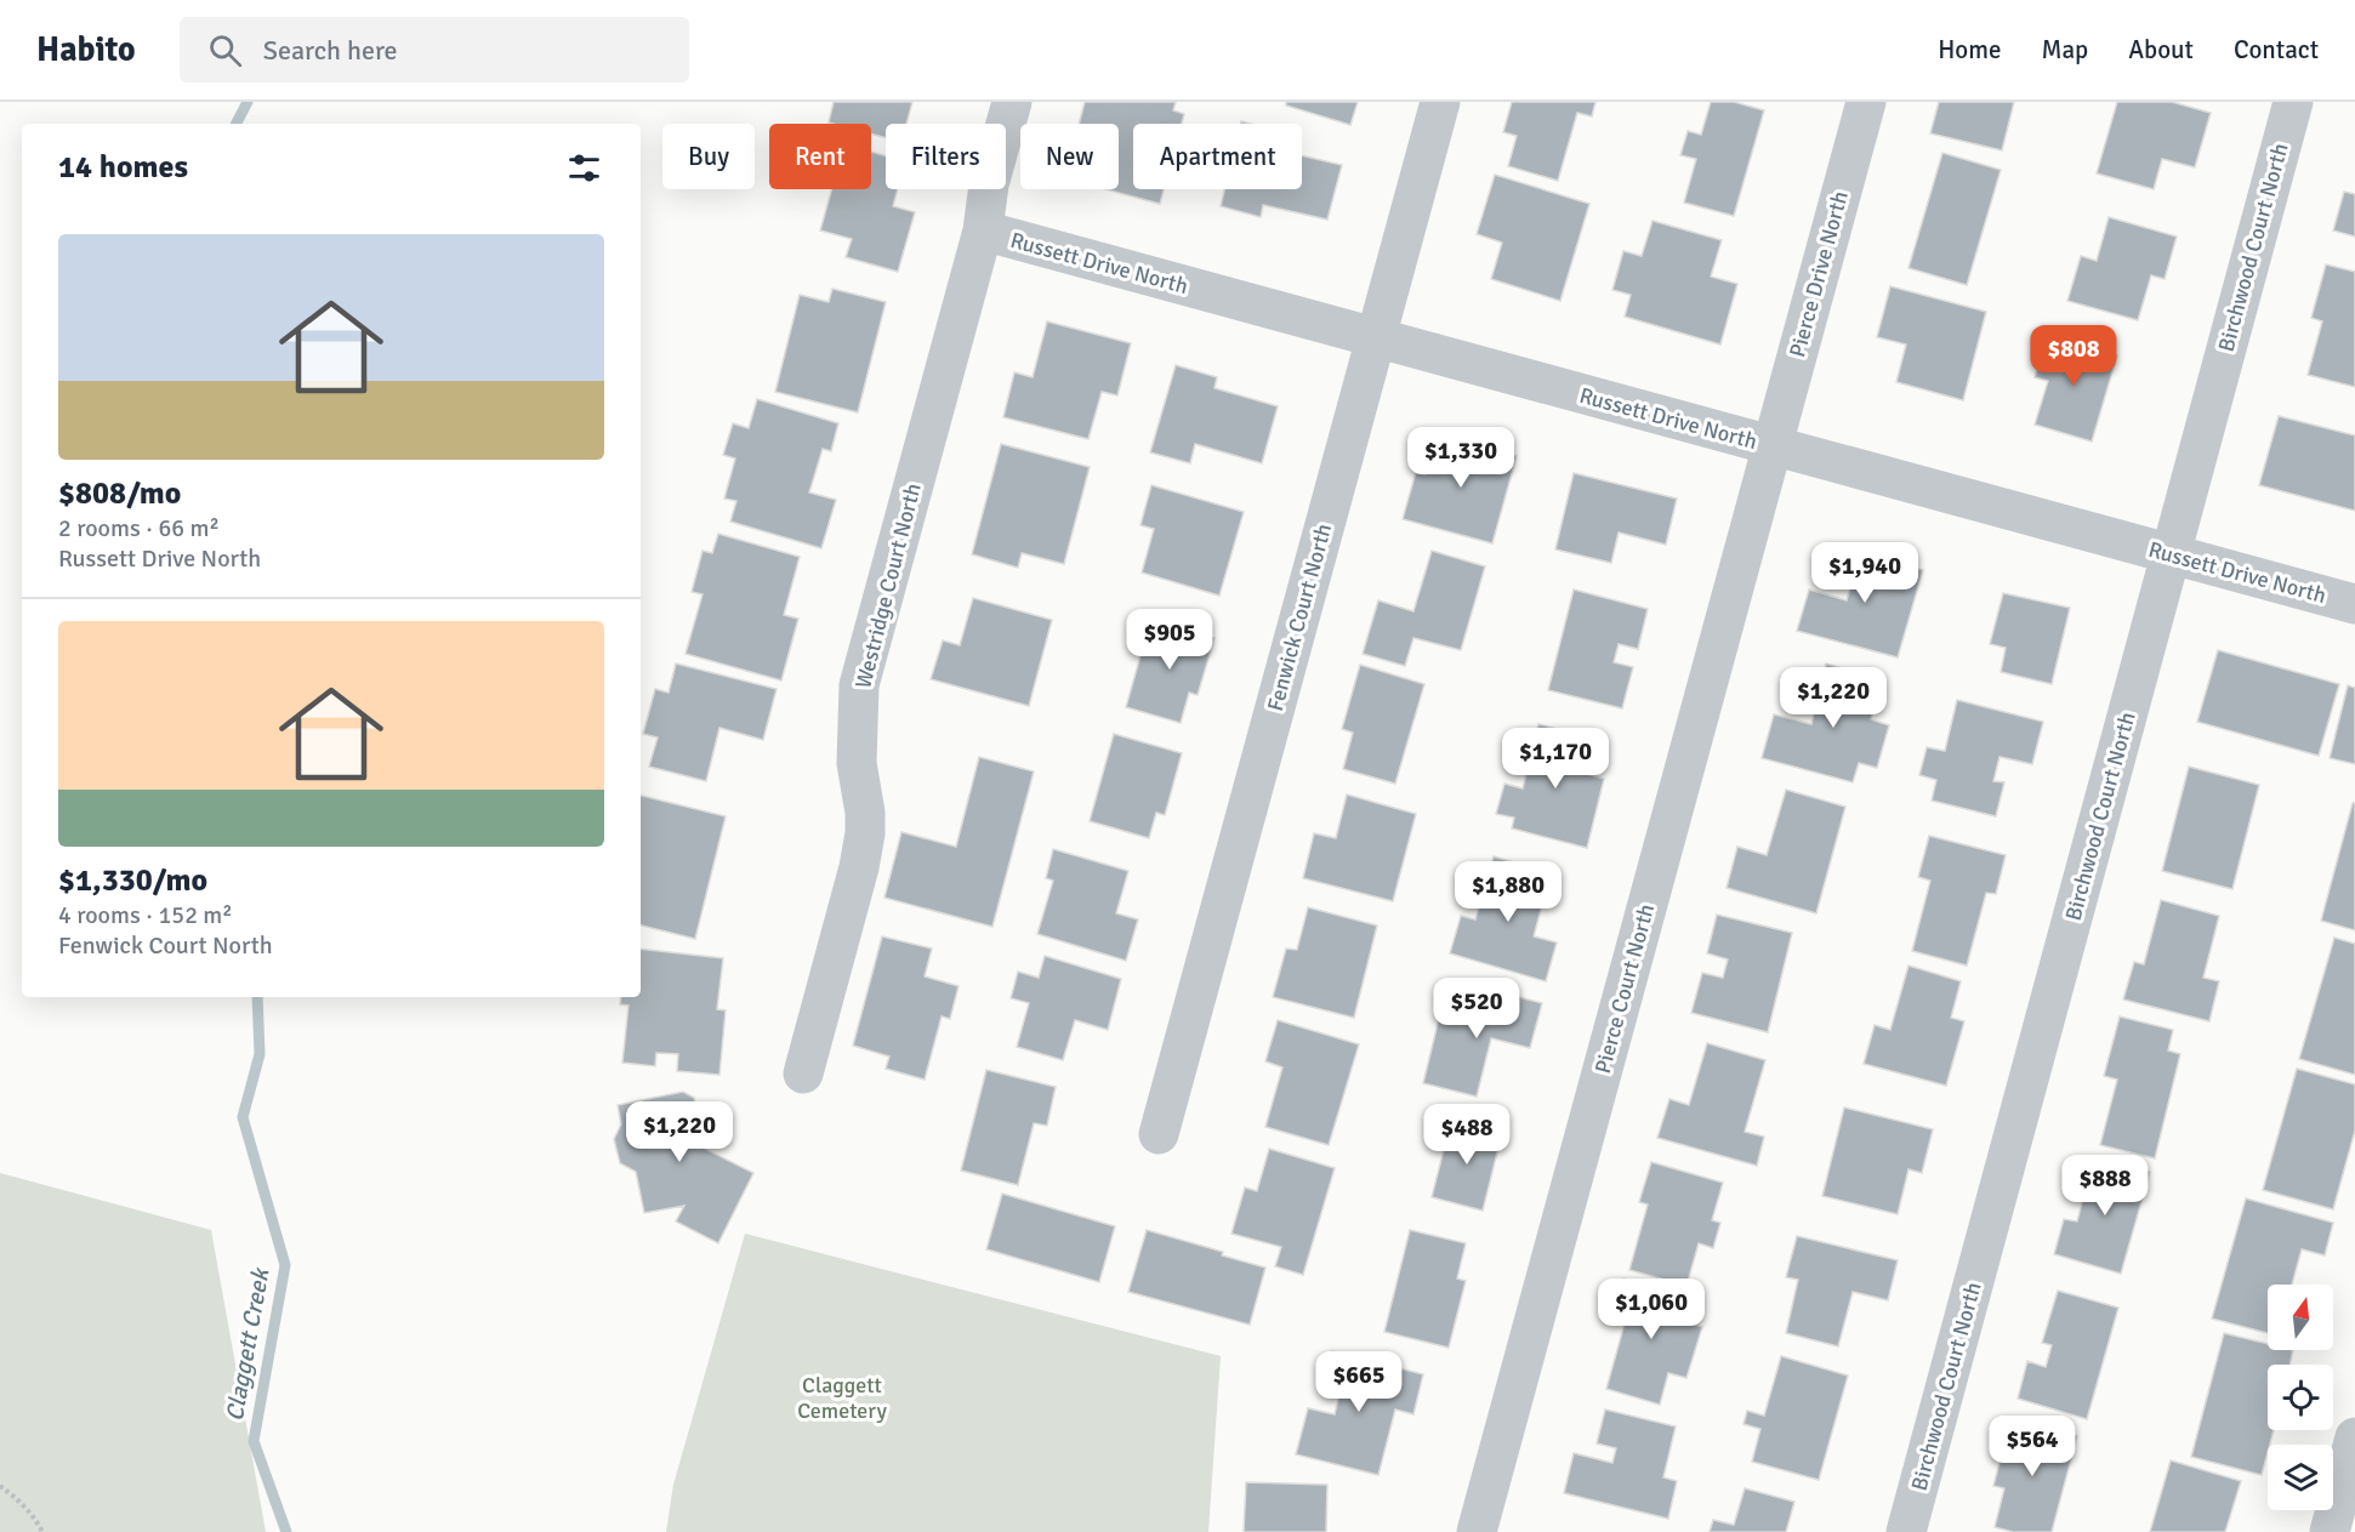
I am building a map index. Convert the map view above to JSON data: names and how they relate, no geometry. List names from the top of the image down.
{
  "streets": {
    "street": [
      "Birchwood Court North",
      "Russett Drive North",
      "Pierce Drive North",
      "Westridge Court North",
      "Fenwick Court North",
      "Pierce Court North"
    ]
  },
  "crossings": [
    ["Birchwood Court North", "Russett Drive North"],
    ["Russett Drive North", "Pierce Drive North"],
    ["Russett Drive North", "Westridge Court North"],
    ["Russett Drive North", "Fenwick Court North"],
    ["Russett Drive North", "Pierce Court North"],
    ["Pierce Drive North", "Pierce Court North"]
  ],
  "water": ["Claggett Creek"],
  "parks": ["Claggett Cemetery"],
  "north": "top",
  "page": {
    "header": "Habito",
    "search": "Search here",
    "nav": [
      "Home",
      "Map",
      "About",
      "Contact"
    ],
    "chip": [
      "Buy",
      "Rent",
      "Filters",
      "New",
      "Apartment"
    ],
    "heading": "14 homes",
    "list": [
      {
        "name": "$808/mo",
        "note": "2 rooms · 66 m² · Russett Drive North"
      },
      {
        "name": "$1,330/mo",
        "note": "4 rooms · 152 m² · Fenwick Court North"
      }
    ],
    "price": [
      "$808",
      "$1,330",
      "$1,940",
      "$905",
      "$1,220",
      "$1,170",
      "$1,880",
      "$520",
      "$1,220",
      "$488",
      "$888",
      "$1,060",
      "$665",
      "$564"
    ]
  }
}
